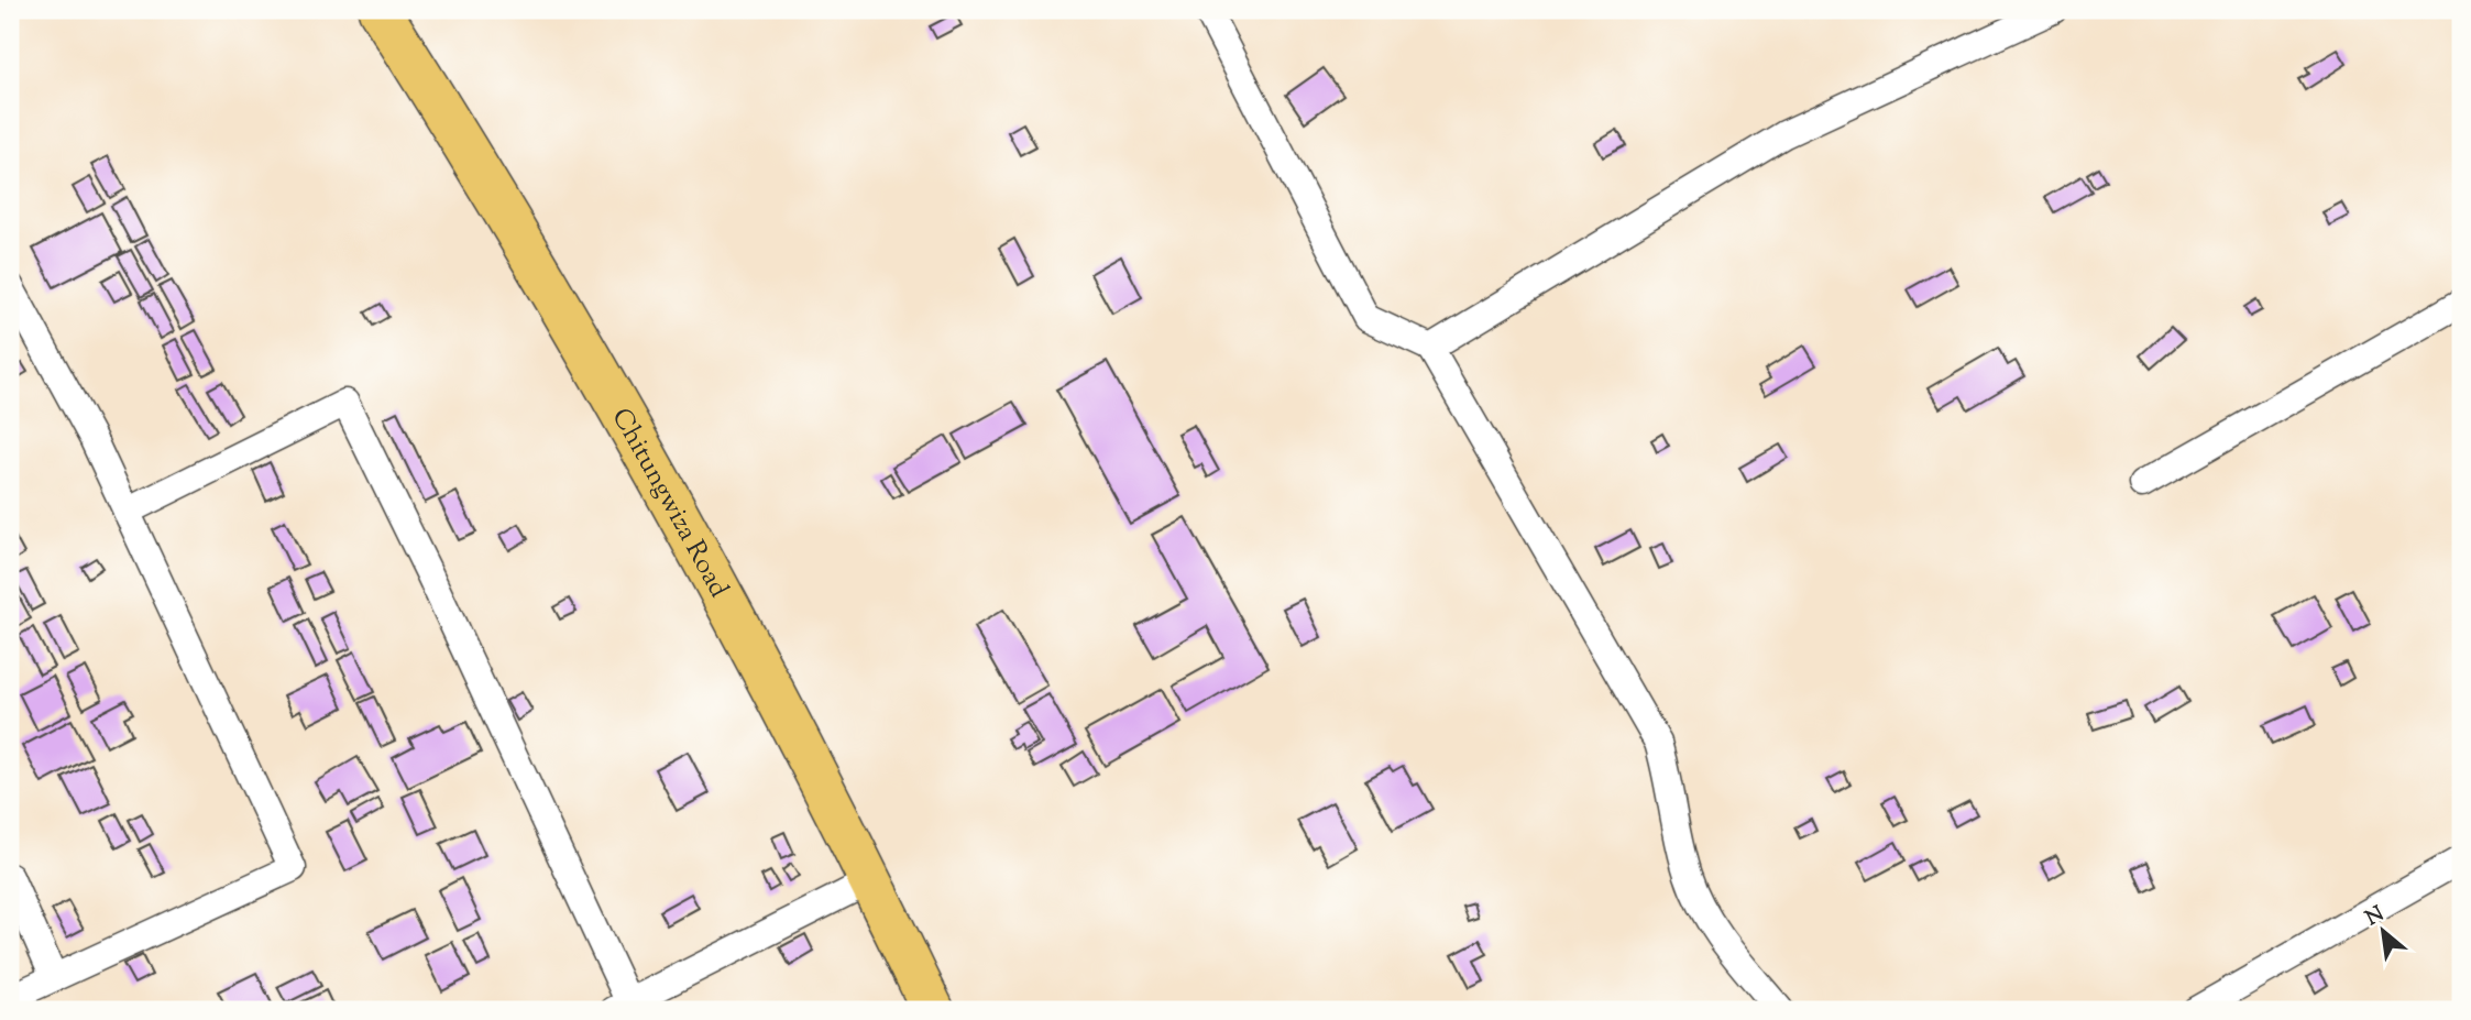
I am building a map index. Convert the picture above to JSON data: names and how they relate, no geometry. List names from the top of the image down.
{
  "streets": {
    "main road": ["Chitungwiza Road"]
  },
  "north": "top left"
}
